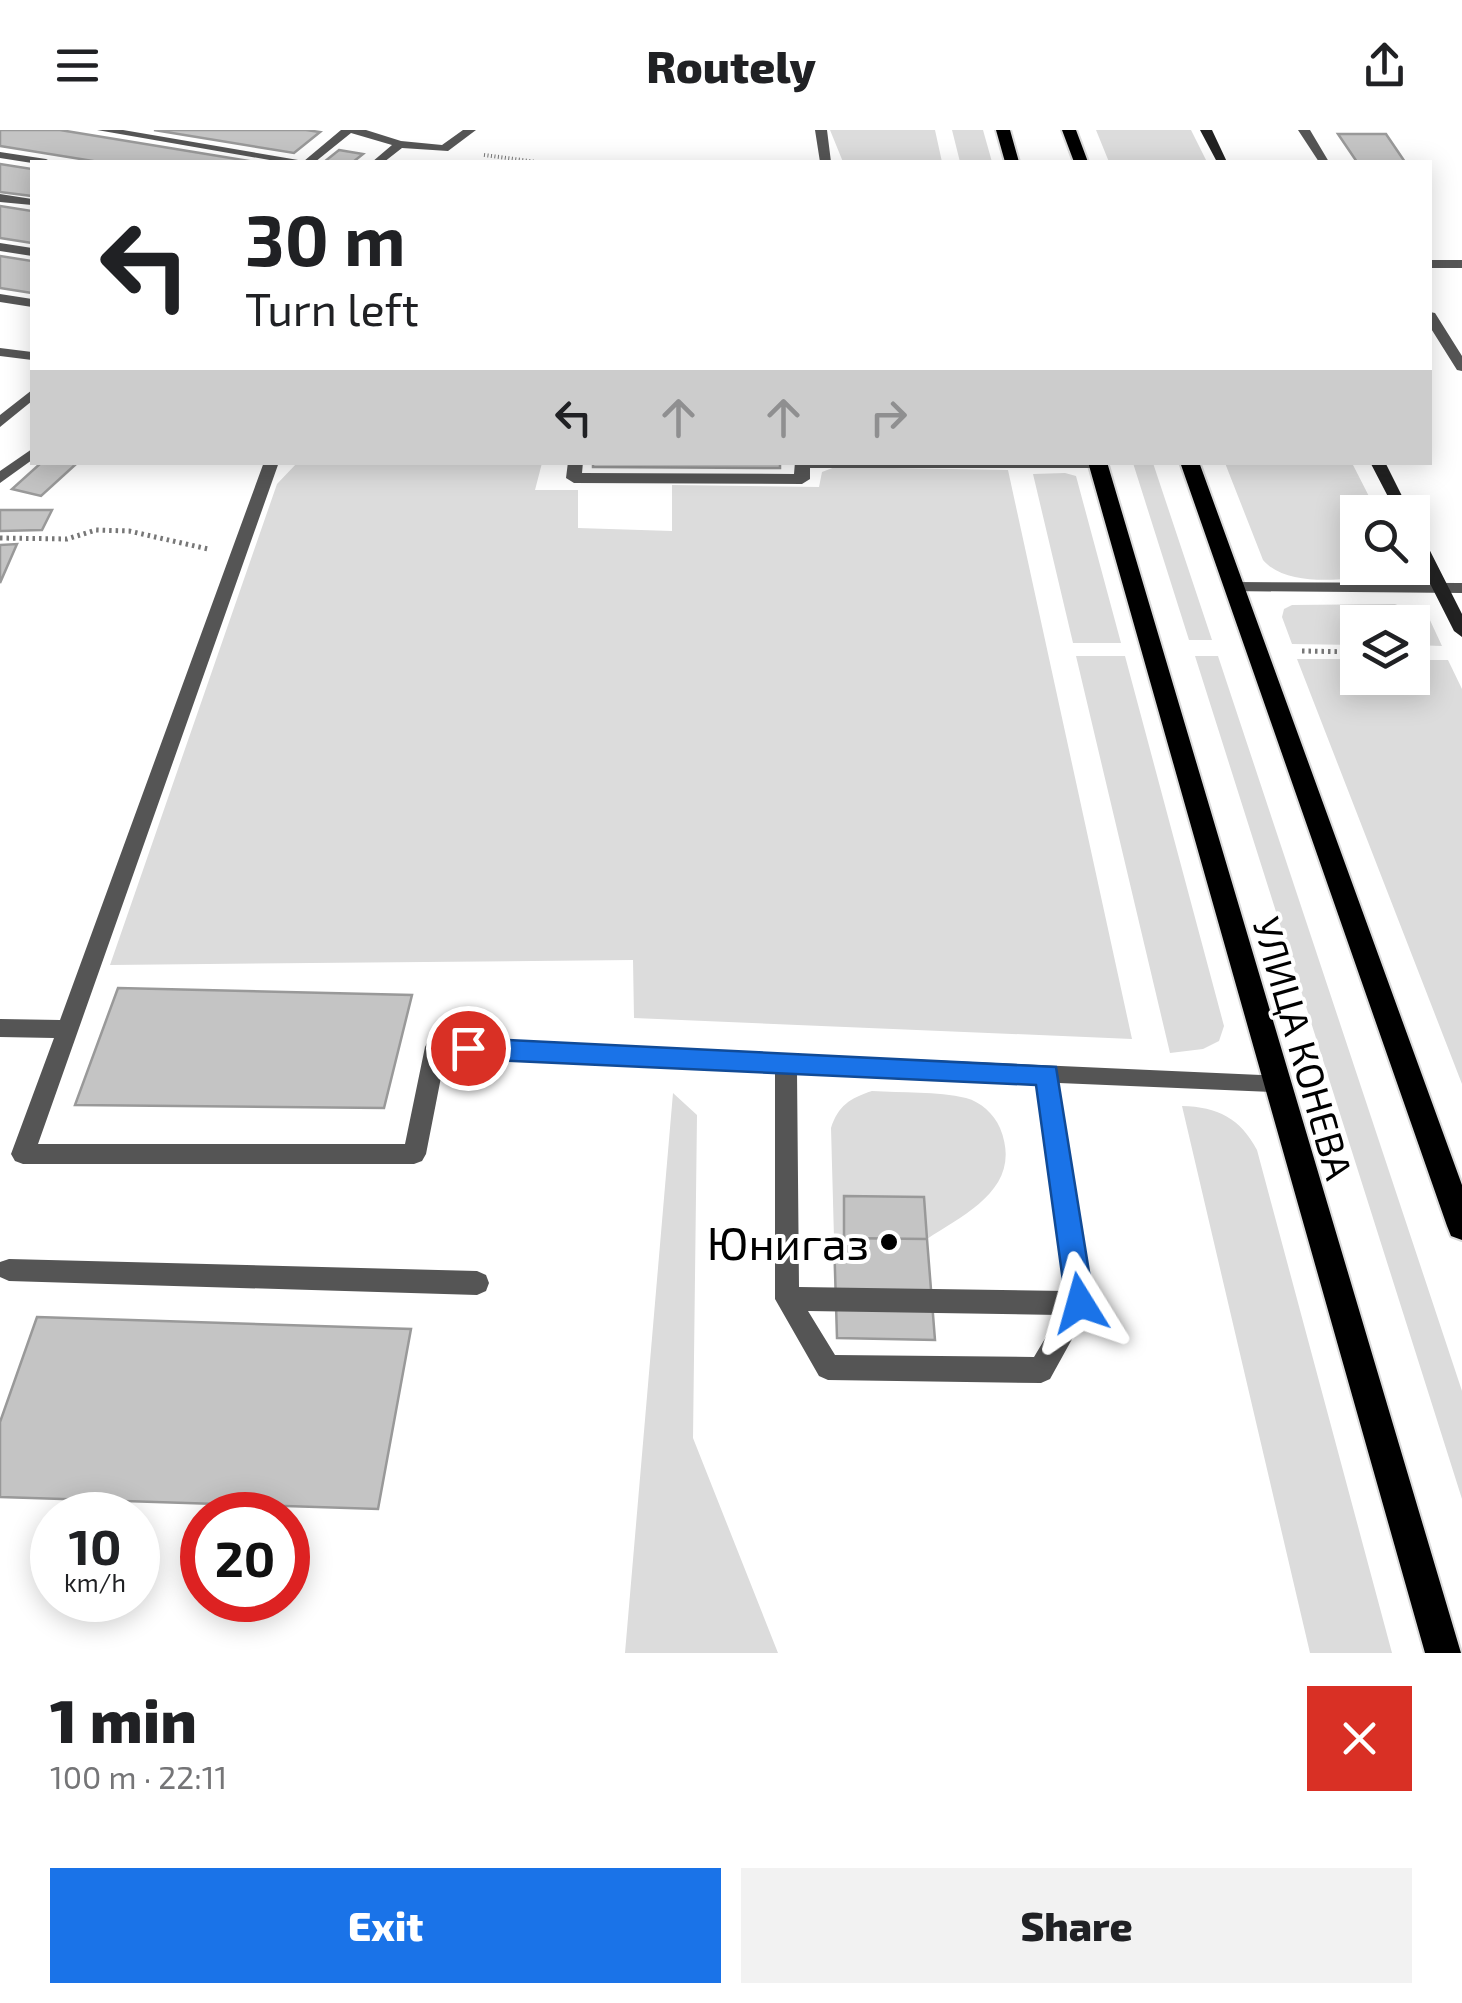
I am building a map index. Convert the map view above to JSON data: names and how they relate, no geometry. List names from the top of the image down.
{
  "streets": {
    "main road": ["УЛИЦА КОНЕВА"]
  },
  "places": ["Юнигаз"],
  "page": {
    "header": "Routely",
    "turn": ["30 m", "Turn left"],
    "speed": "10 km/h",
    "limit": "20",
    "heading": ["1 min", "100 m · 22:11"],
    "buttons": ["Exit", "Share"]
  }
}
